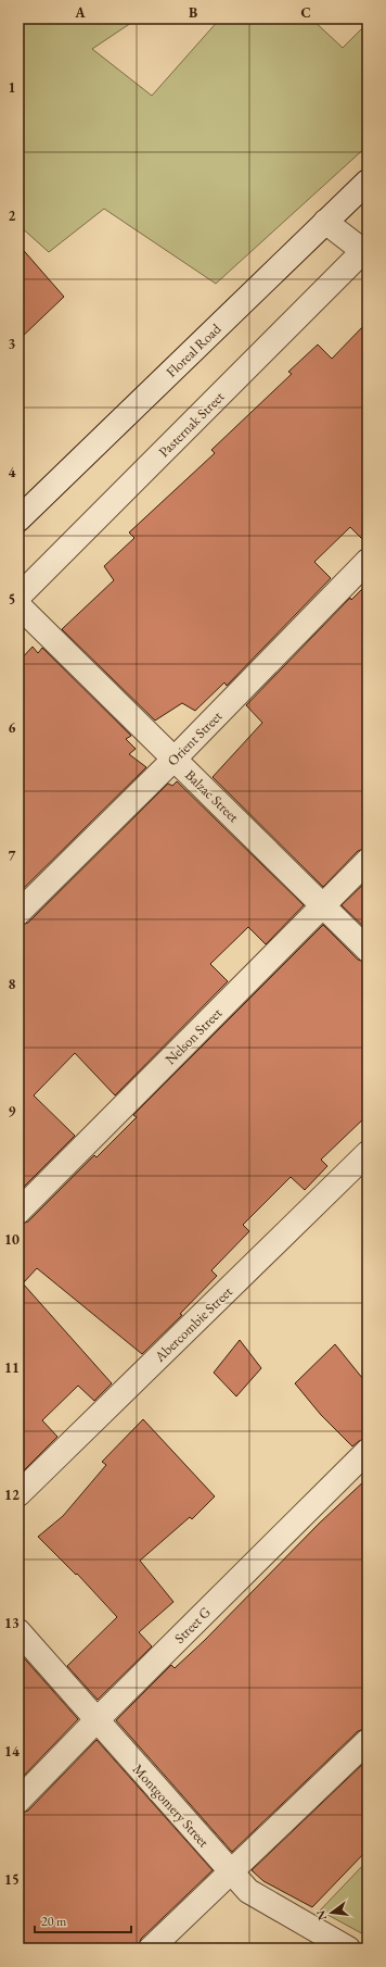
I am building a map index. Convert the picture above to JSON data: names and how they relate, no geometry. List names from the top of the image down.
{
  "streets": {
    "street": [
      "Floreal Road",
      "Pasternak Street",
      "Orient Street",
      "Balzac Street",
      "Nelson Street",
      "Abercombie Street",
      "Street G",
      "Montgomery Street"
    ]
  },
  "crossings": [
    ["Orient Street", "Balzac Street"],
    ["Balzac Street", "Nelson Street"],
    ["Street G", "Montgomery Street"]
  ],
  "scale_bar": "20 m",
  "north": "left",
  "grid": {
    "columns": ["A", "B", "C"],
    "rows": [
      "1",
      "2",
      "3",
      "4",
      "5",
      "6",
      "7",
      "8",
      "9",
      "10",
      "11",
      "12",
      "13",
      "14",
      "15"
    ]
  }
}
